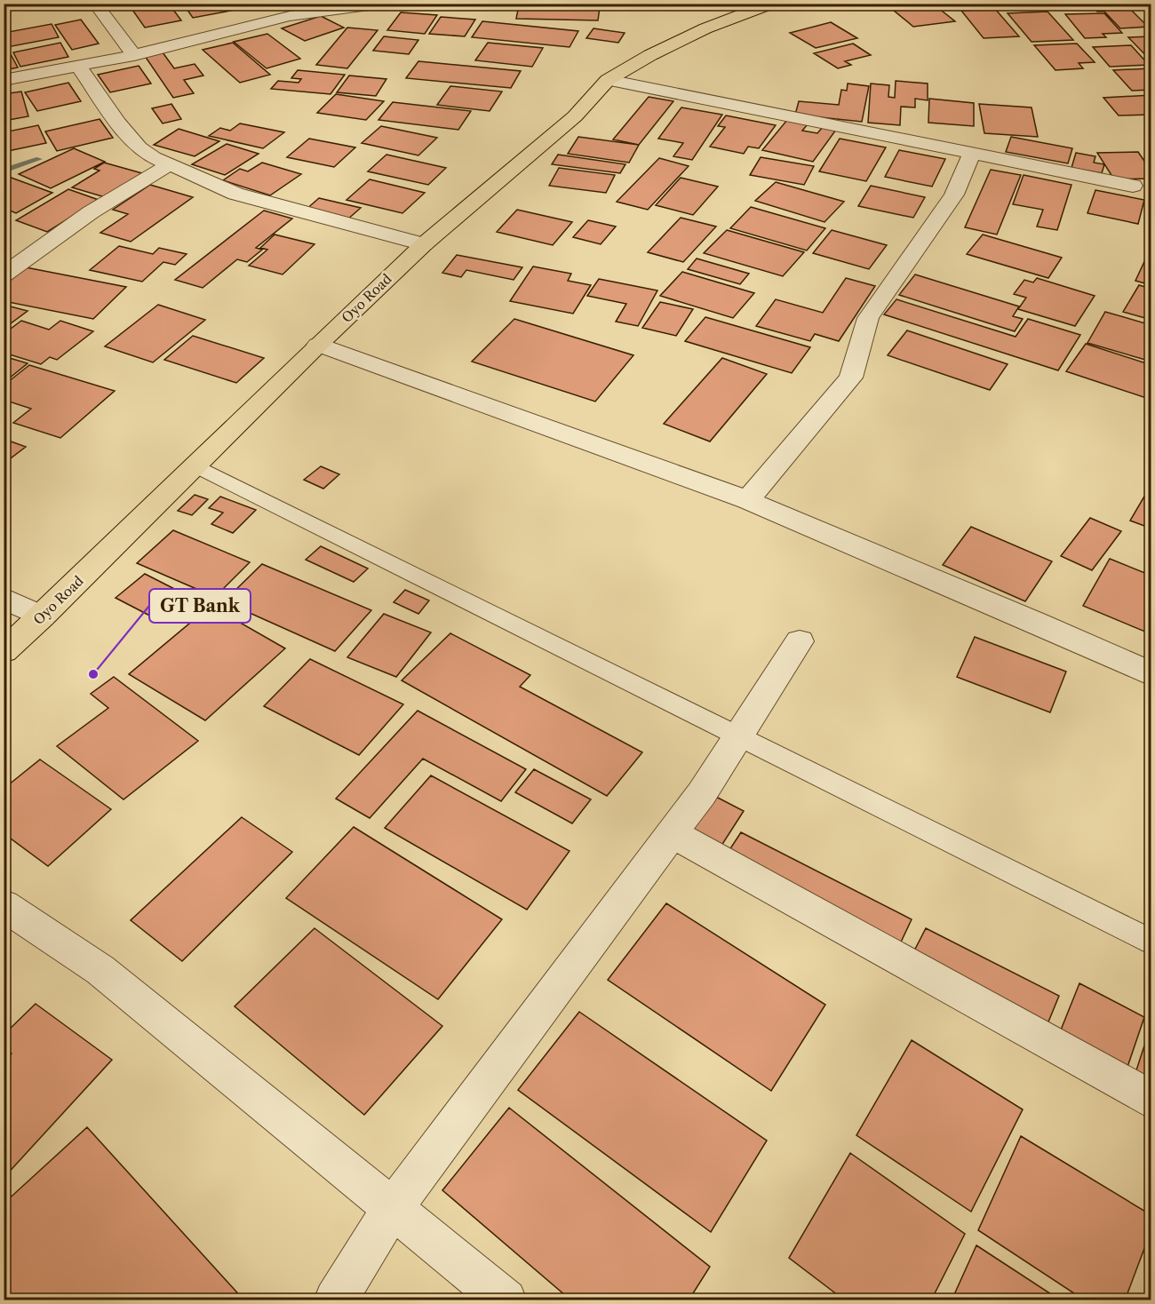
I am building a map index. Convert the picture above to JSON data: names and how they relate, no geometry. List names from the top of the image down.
{
  "streets": {
    "highway": ["Oyo Road"]
  },
  "places": ["GT Bank"]
}
